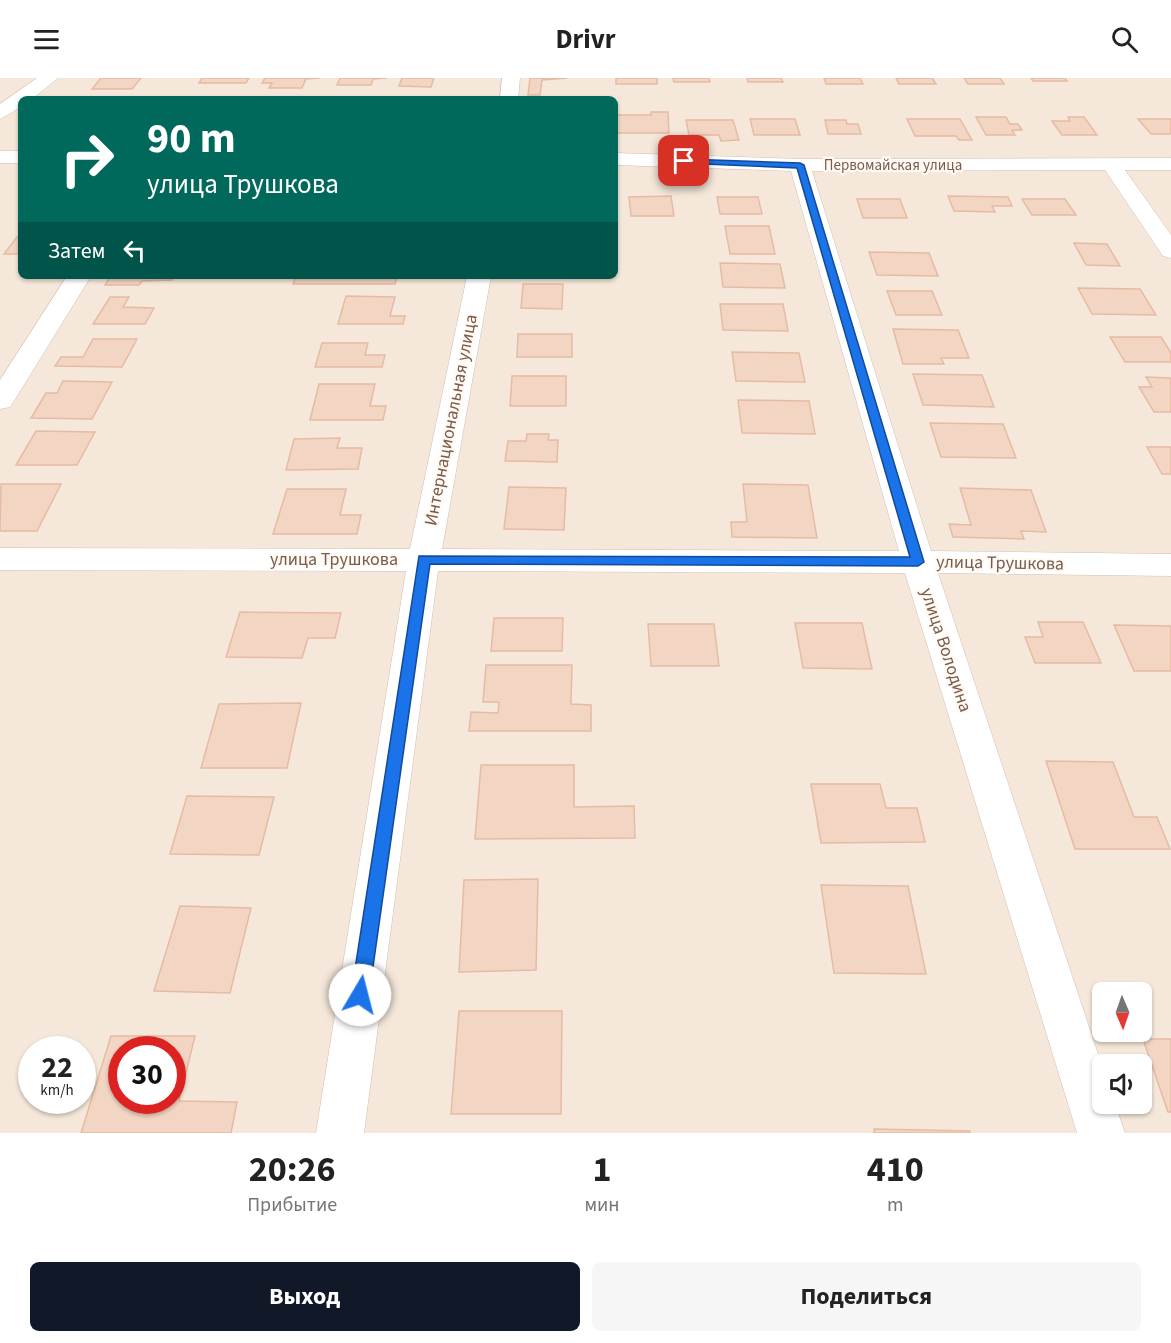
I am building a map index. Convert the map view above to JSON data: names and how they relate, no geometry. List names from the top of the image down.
{
  "streets": {
    "street": [
      "Первомайская улица",
      "Интернациональная улица",
      "улица Трушкова",
      "улица Володина"
    ]
  },
  "crossings": [
    ["Первомайская улица", "улица Володина"],
    ["Интернациональная улица", "улица Трушкова"],
    ["улица Трушкова", "улица Володина"]
  ],
  "north": "bottom",
  "page": {
    "header": "Drivr",
    "turn": ["90 m", "улица Трушкова"],
    "then": "Затем",
    "speed": "22 km/h",
    "limit": "30",
    "eta": [
      "20:26",
      "Прибытие",
      "1",
      "мин",
      "410",
      "m"
    ],
    "buttons": ["Выход", "Поделиться"]
  }
}
